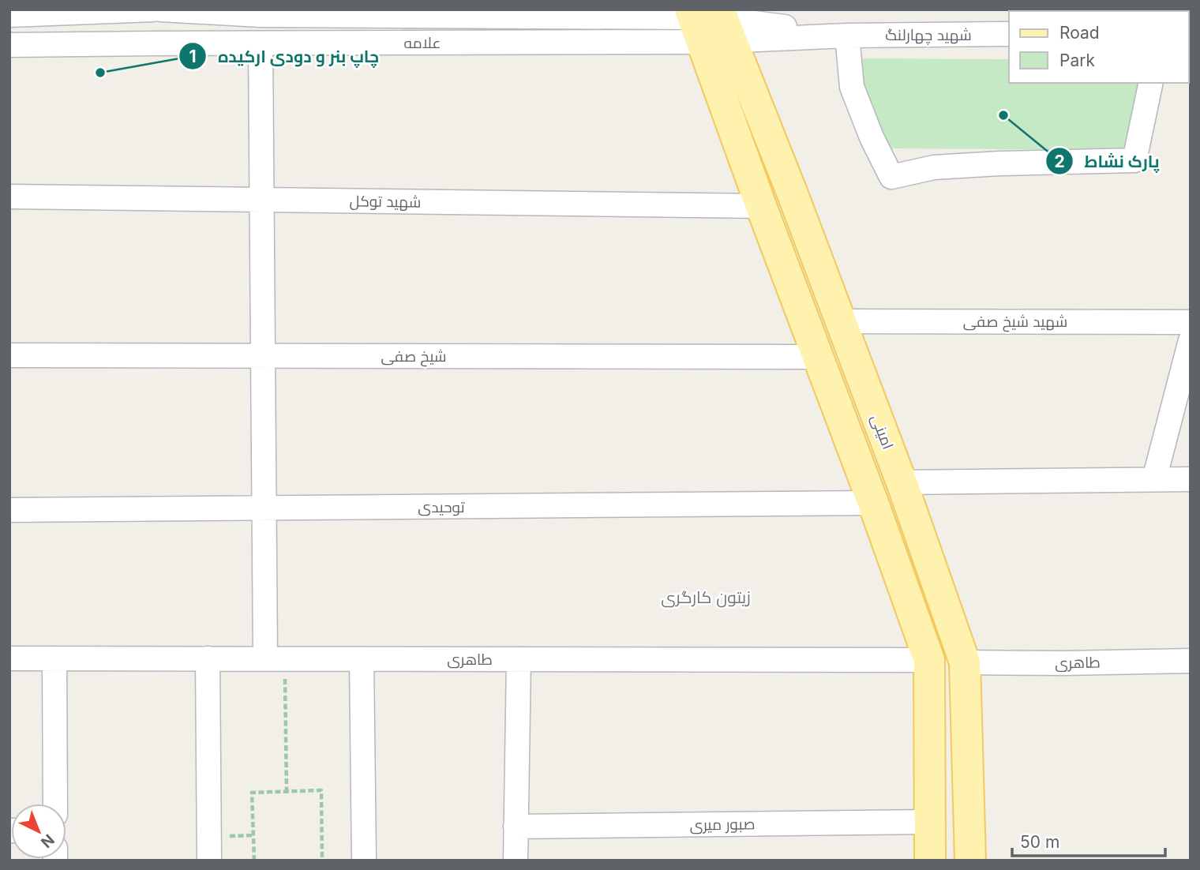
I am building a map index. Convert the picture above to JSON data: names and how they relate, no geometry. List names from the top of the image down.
{
  "streets": {
    "main road": ["امینی"],
    "street": [
      "شهید چهارلنگ",
      "علامه",
      "شهید توکل",
      "شهید شیخ صفی",
      "شیخ صفی",
      "توحیدی",
      "طاهری",
      "صبور میری"
    ]
  },
  "crossings": [
    ["شهید چهارلنگ", "علامه"],
    ["شهید چهارلنگ", "امینی"],
    ["علامه", "امینی"],
    ["شهید شیخ صفی", "امینی"],
    ["امینی", "طاهری"]
  ],
  "districts": ["زیتون کارگری"],
  "places": ["چاپ بنر و دودی ارکیده", "پارک نشاط"],
  "legend": ["Road", "Park"],
  "scale_bar": "50 m",
  "north": "bottom right"
}
